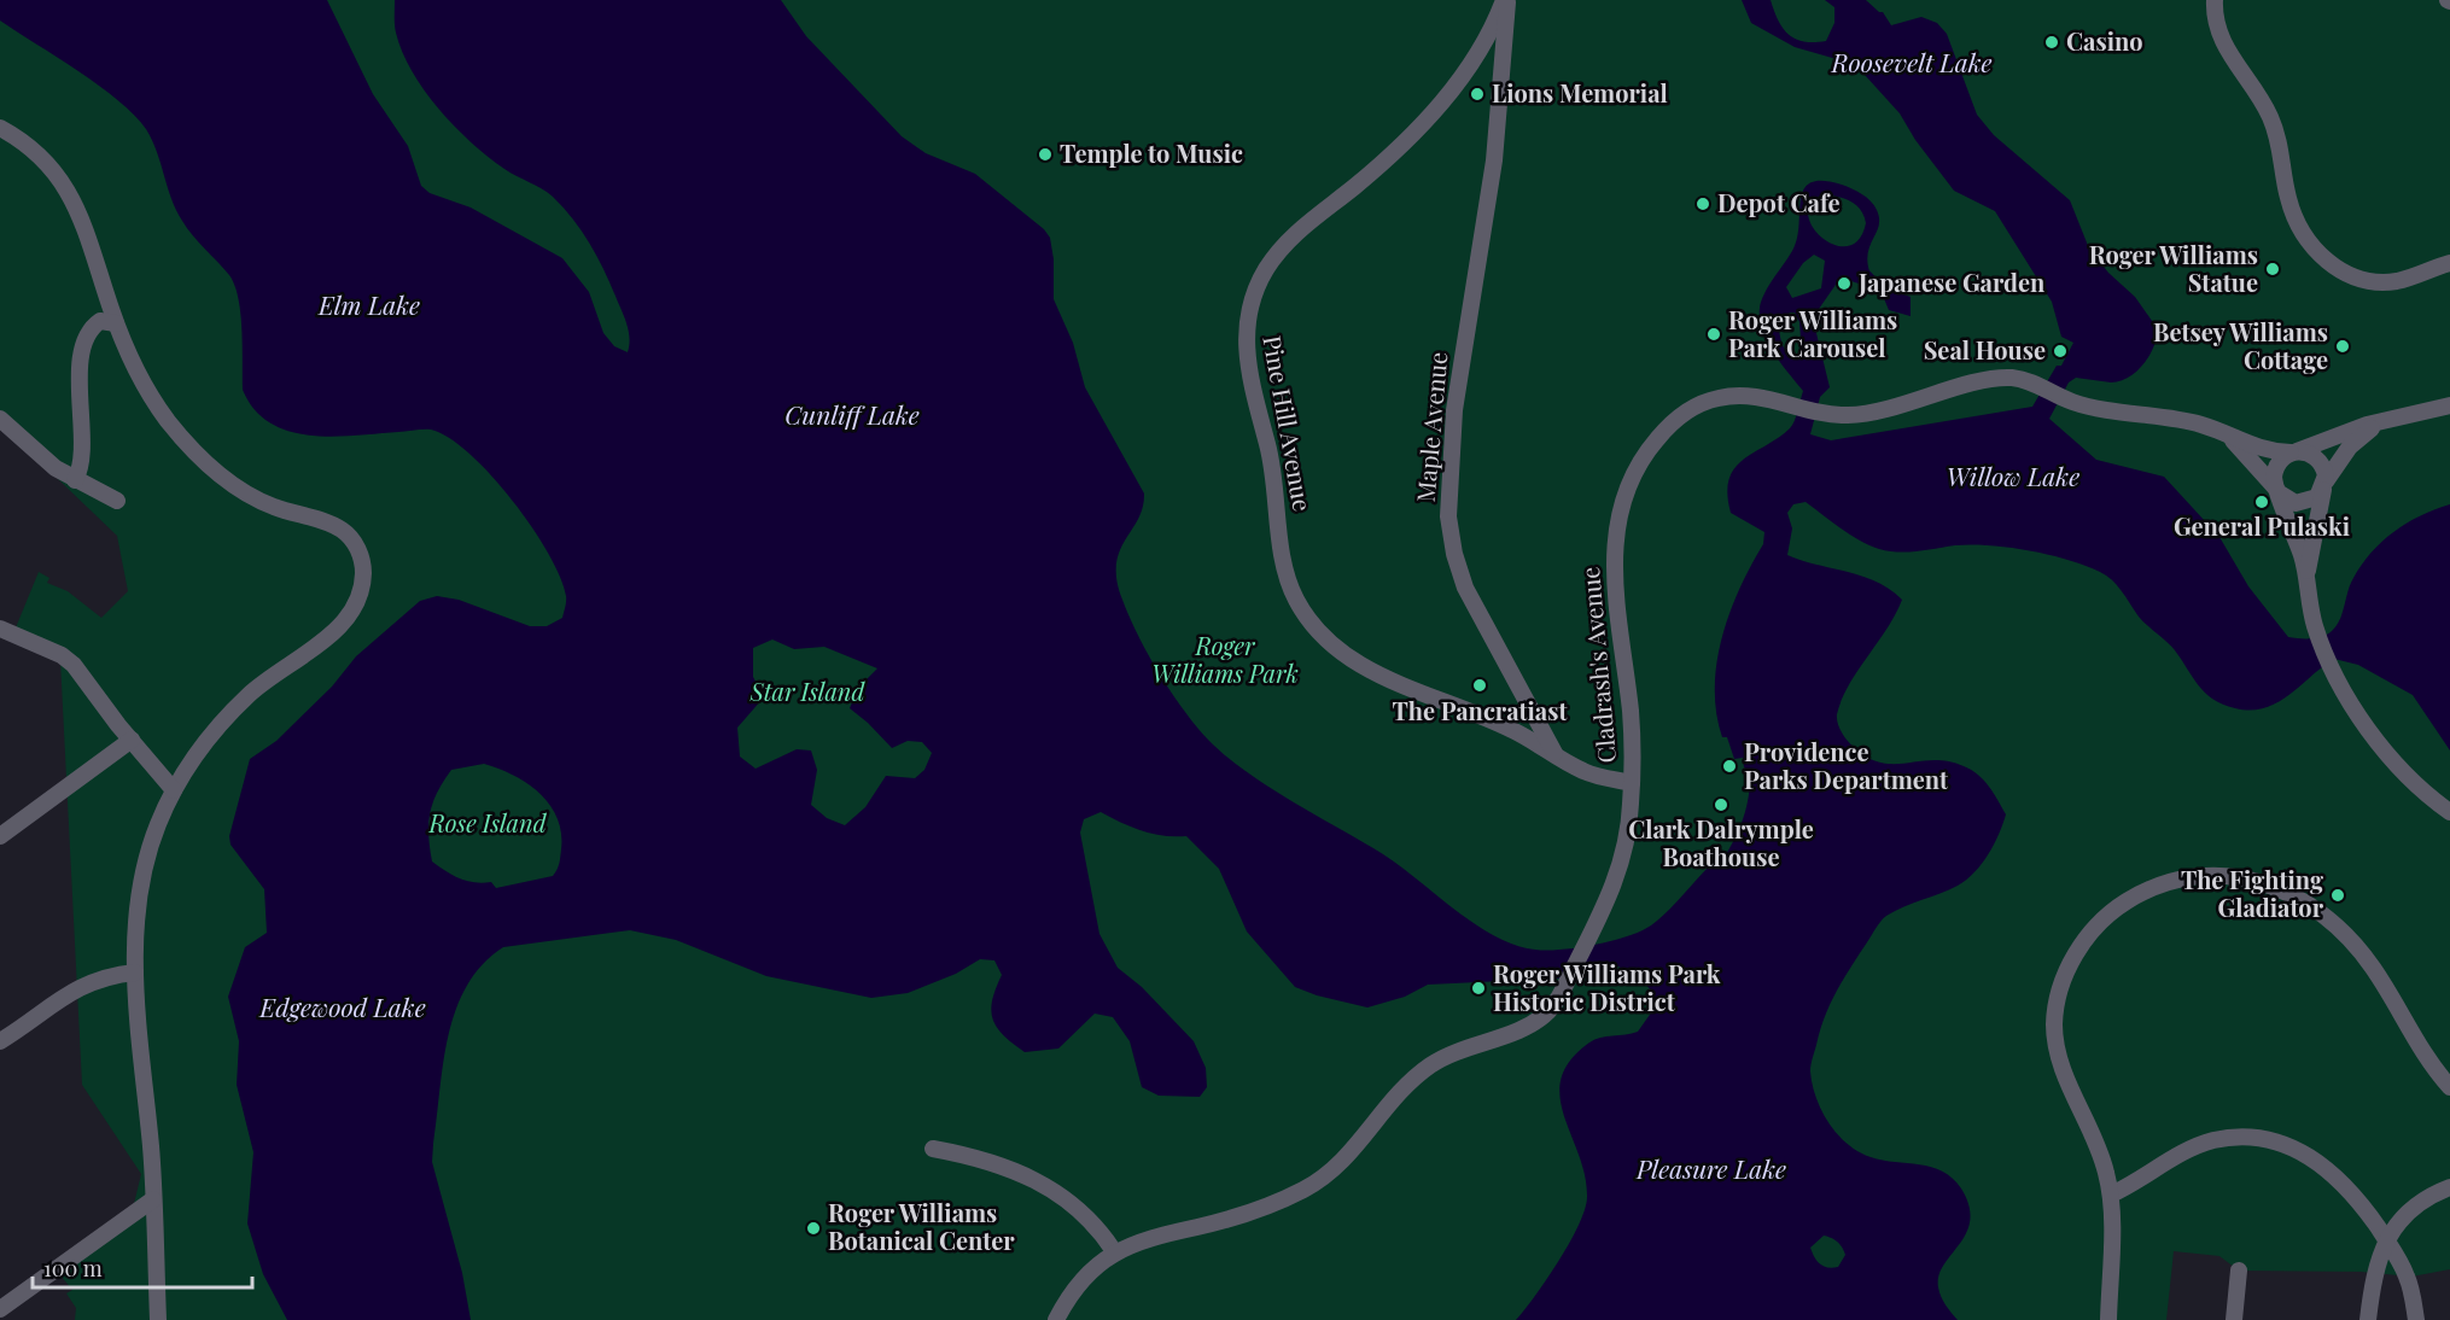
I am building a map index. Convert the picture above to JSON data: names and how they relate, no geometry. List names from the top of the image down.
{
  "streets": {
    "street": ["Pine Hill Avenue", "Maple Avenue", "Cladrash's Avenue"]
  },
  "crossings": [
    ["Pine Hill Avenue", "Maple Avenue"]
  ],
  "water": [
    "Roosevelt Lake",
    "Elm Lake",
    "Cunliff Lake",
    "Willow Lake",
    "Edgewood Lake",
    "Pleasure Lake"
  ],
  "parks": ["Roger Williams Park", "Star Island", "Rose Island"],
  "places": [
    "Casino",
    "Lions Memorial",
    "Temple to Music",
    "Depot Cafe",
    "Roger Williams Statue",
    "Japanese Garden",
    "Roger Williams Park Carousel",
    "Betsey Williams Cottage",
    "Seal House",
    "General Pulaski",
    "The Pancratiast",
    "Providence Parks Department",
    "Clark Dalrymple Boathouse",
    "The Fighting Gladiator",
    "Roger Williams Park Historic District",
    "Roger Williams Botanical Center"
  ],
  "scale_bar": "100 m"
}
